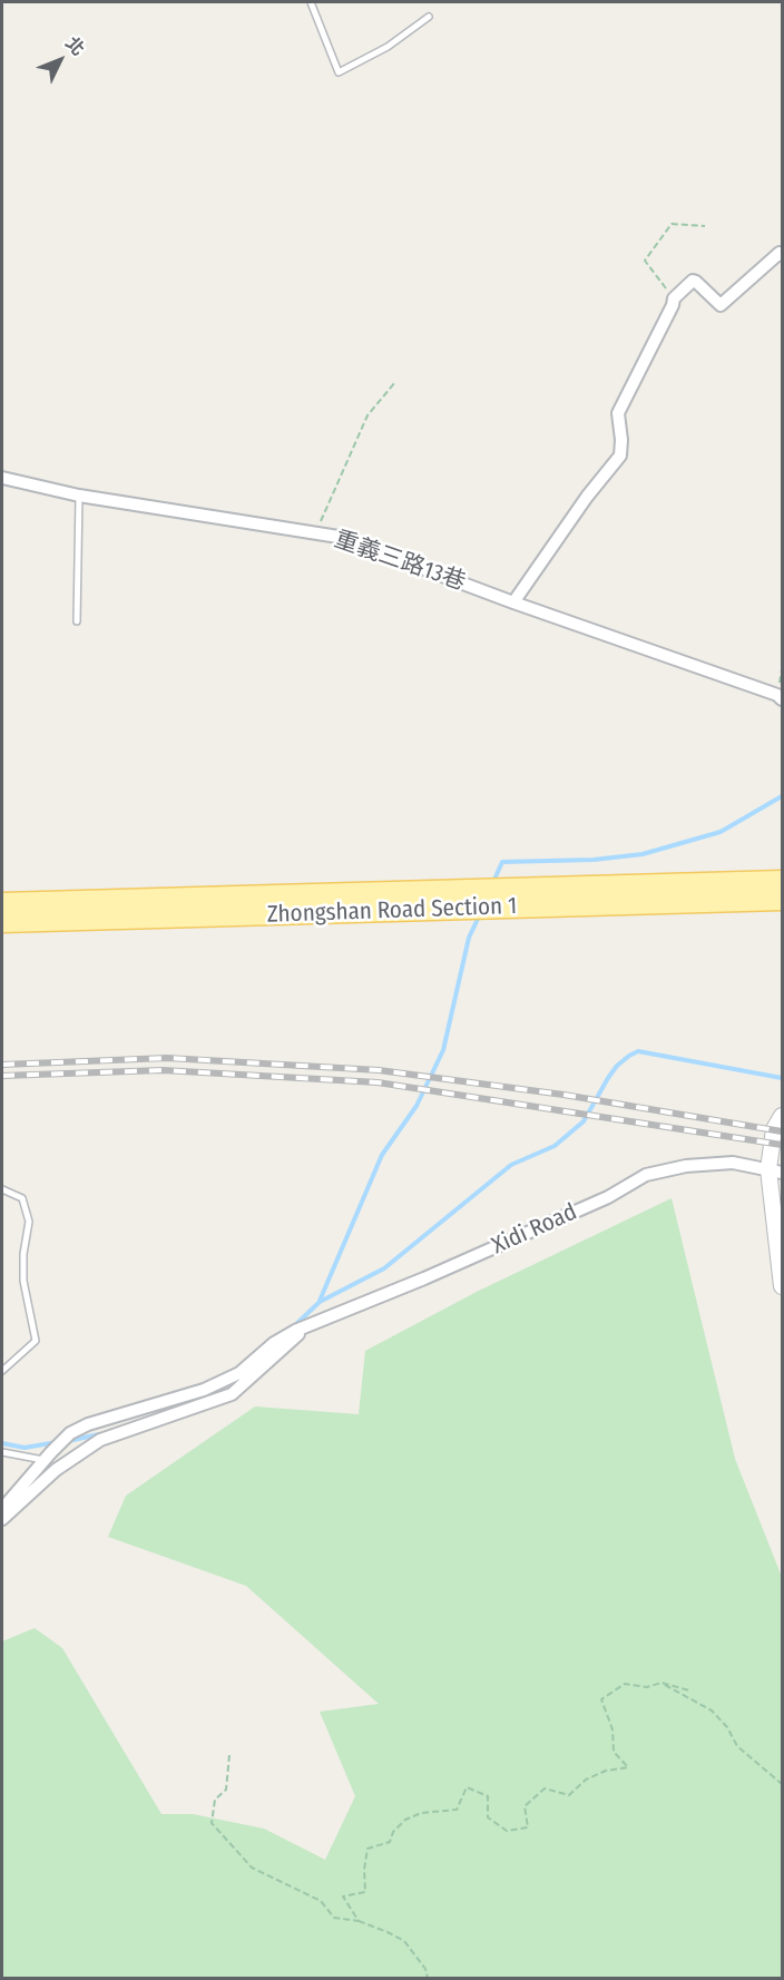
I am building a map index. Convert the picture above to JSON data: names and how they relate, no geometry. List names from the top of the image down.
{
  "streets": {
    "main road": ["Zhongshan Road Section 1"],
    "street": ["重義三路13巷", "Xidi Road"]
  },
  "north": "top right"
}
